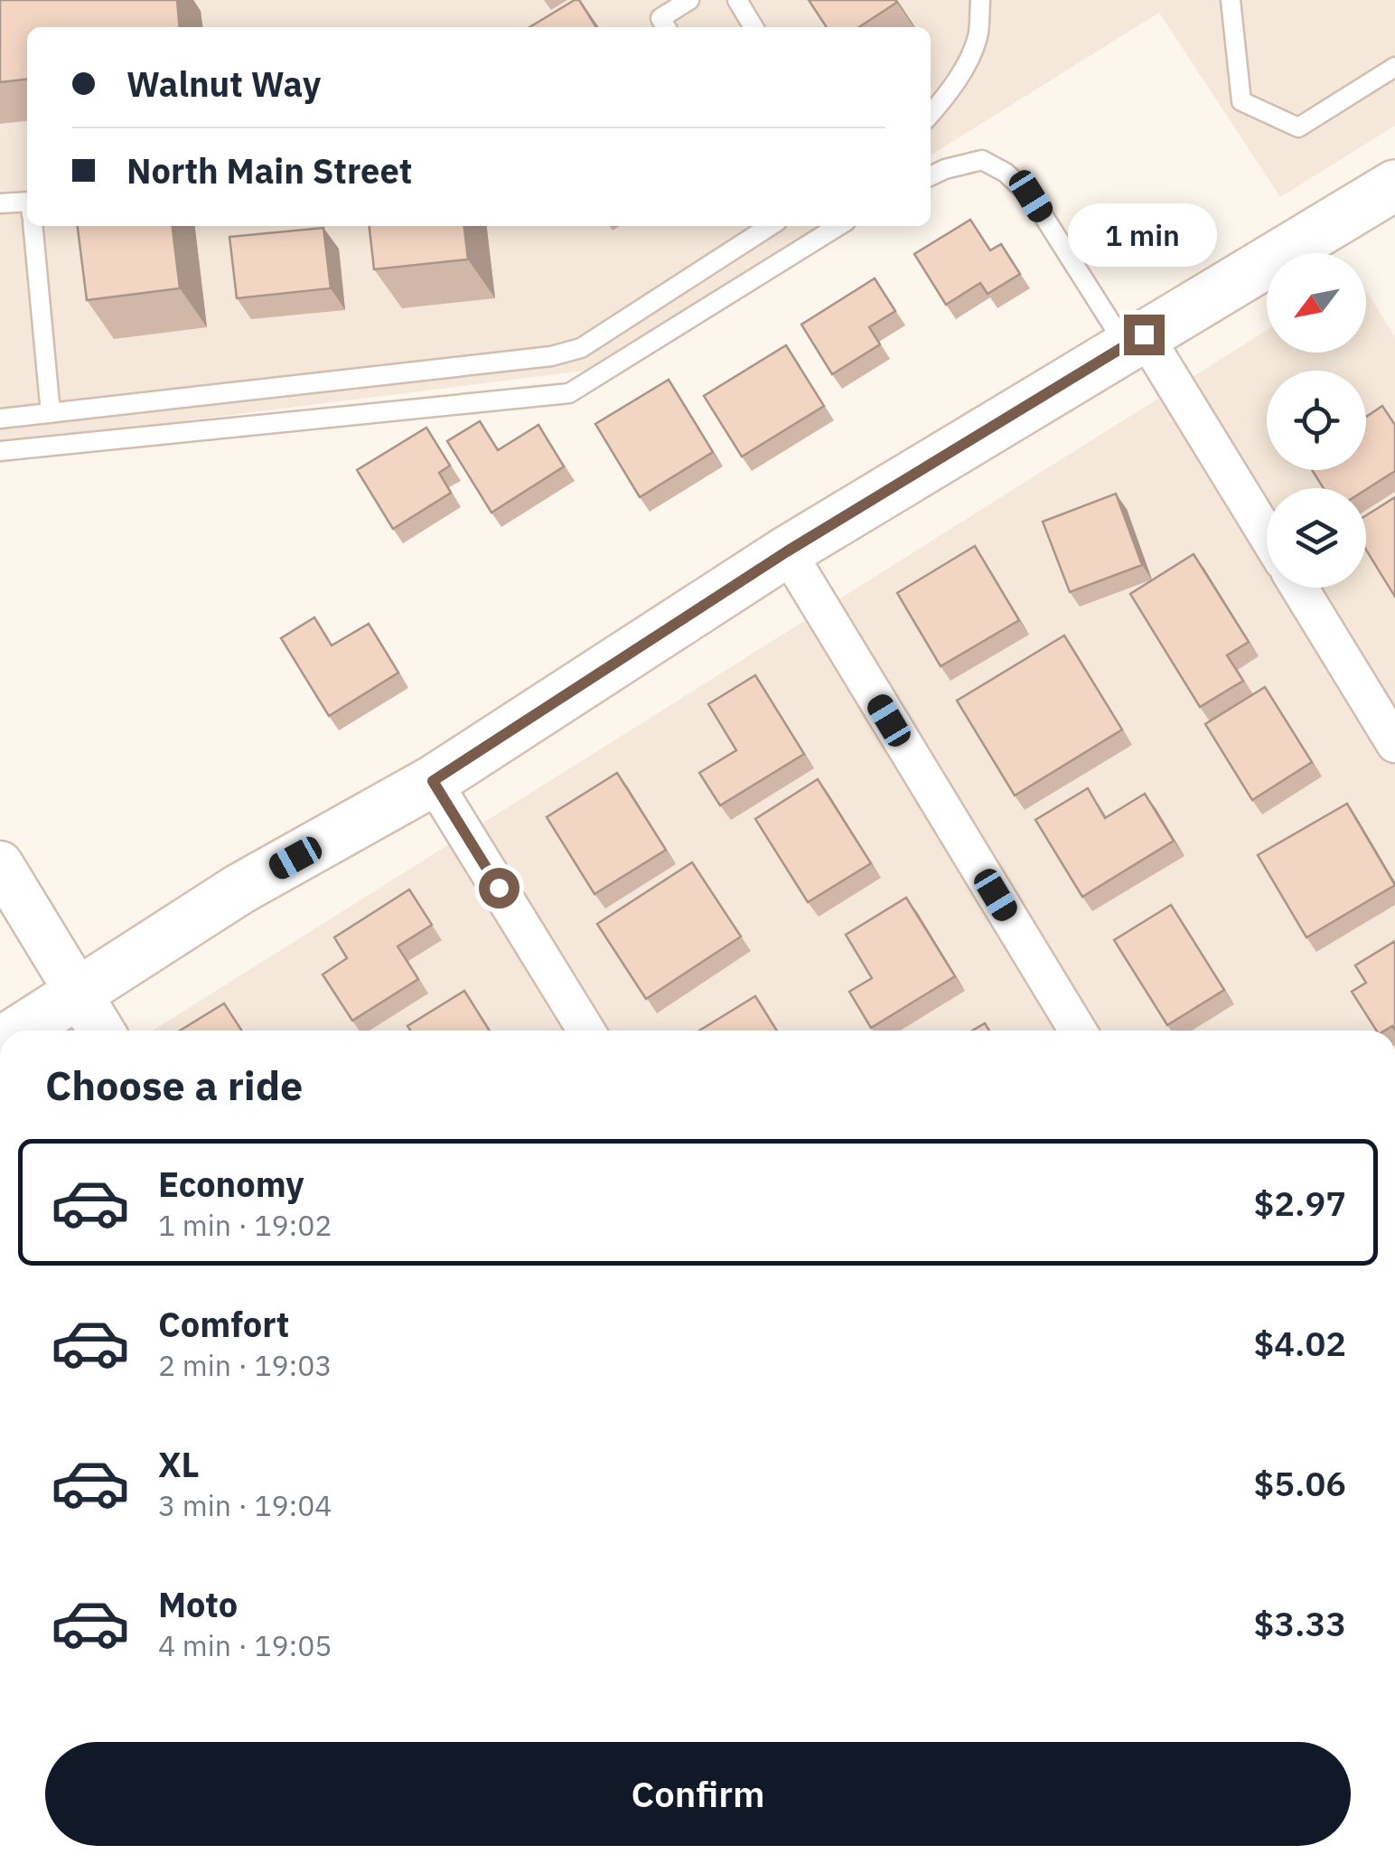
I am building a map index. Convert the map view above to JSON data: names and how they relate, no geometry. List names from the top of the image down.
{
  "north": "bottom left",
  "page": {
    "banner": ["Walnut Way", "North Main Street"],
    "bubble": "1 min",
    "heading": "Choose a ride",
    "list": [
      {
        "name": "Economy",
        "note": "1 min · 19:02",
        "value": "$2.97"
      },
      {
        "name": "Comfort",
        "note": "2 min · 19:03",
        "value": "$4.02"
      },
      {
        "name": "XL",
        "note": "3 min · 19:04",
        "value": "$5.06"
      },
      {
        "name": "Moto",
        "note": "4 min · 19:05",
        "value": "$3.33"
      }
    ],
    "buttons": "Confirm"
  }
}
